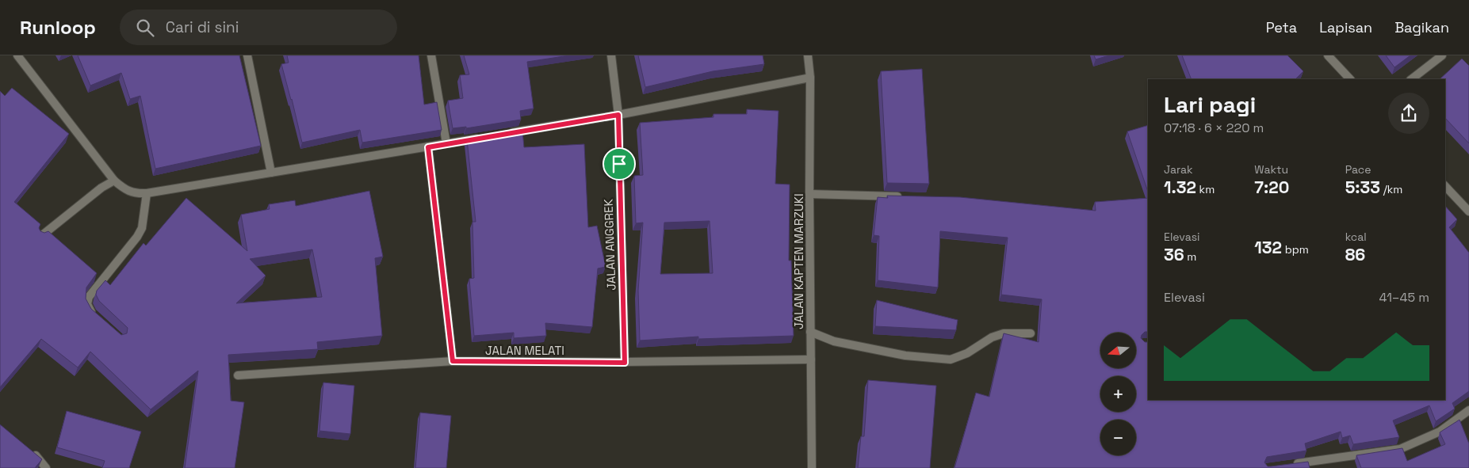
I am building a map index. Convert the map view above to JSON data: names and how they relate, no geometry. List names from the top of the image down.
{
  "streets": {
    "street": ["JALAN ANGGREK", "JALAN KAPTEN MARZUKI", "JALAN MELATI"]
  },
  "crossings": [
    ["JALAN ANGGREK", "JALAN MELATI"],
    ["JALAN KAPTEN MARZUKI", "JALAN MELATI"]
  ],
  "north": "left",
  "page": {
    "header": "Runloop",
    "search": "Cari di sini",
    "nav": ["Peta", "Lapisan", "Bagikan"],
    "heading": ["Lari pagi", "07:18 · 6 × 220 m"],
    "stats": [
      ["Jarak", "1.32 km"],
      ["Waktu", "7:20"],
      ["Pace", "5:33 /km"],
      ["Elevasi", "36 m"],
      ["132 bpm"],
      ["kcal", "86"]
    ],
    "chart": ["Elevasi", "41–45 m"],
    "map_buttons": ["+", "−"]
  }
}
